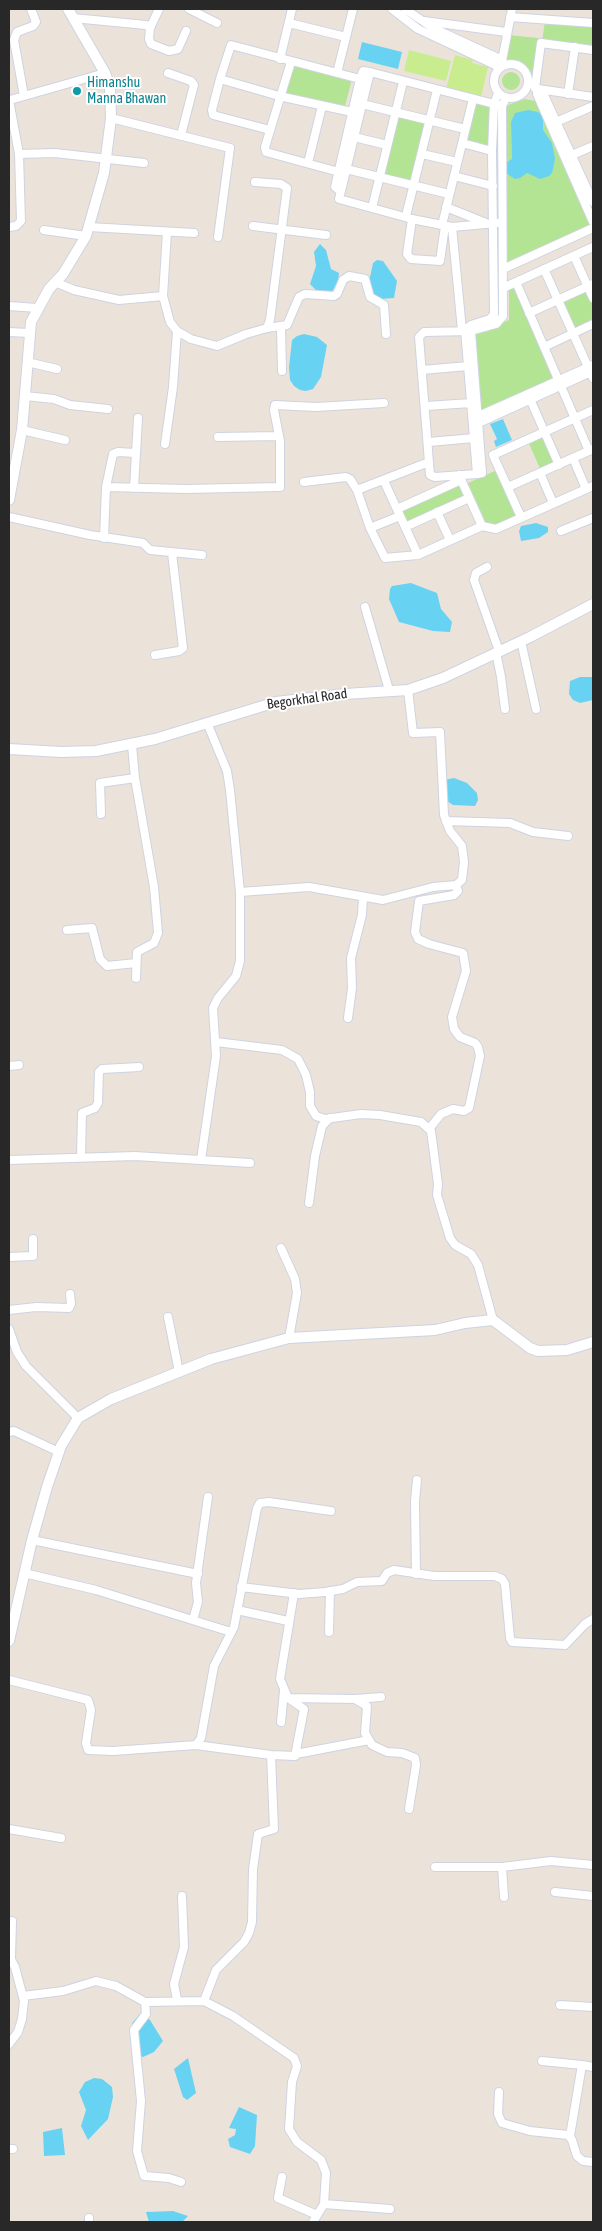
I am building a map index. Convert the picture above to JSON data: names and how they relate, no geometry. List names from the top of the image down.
{
  "streets": {
    "street": ["Begorkhal Road"]
  },
  "places": ["Himanshu Manna Bhawan"]
}
